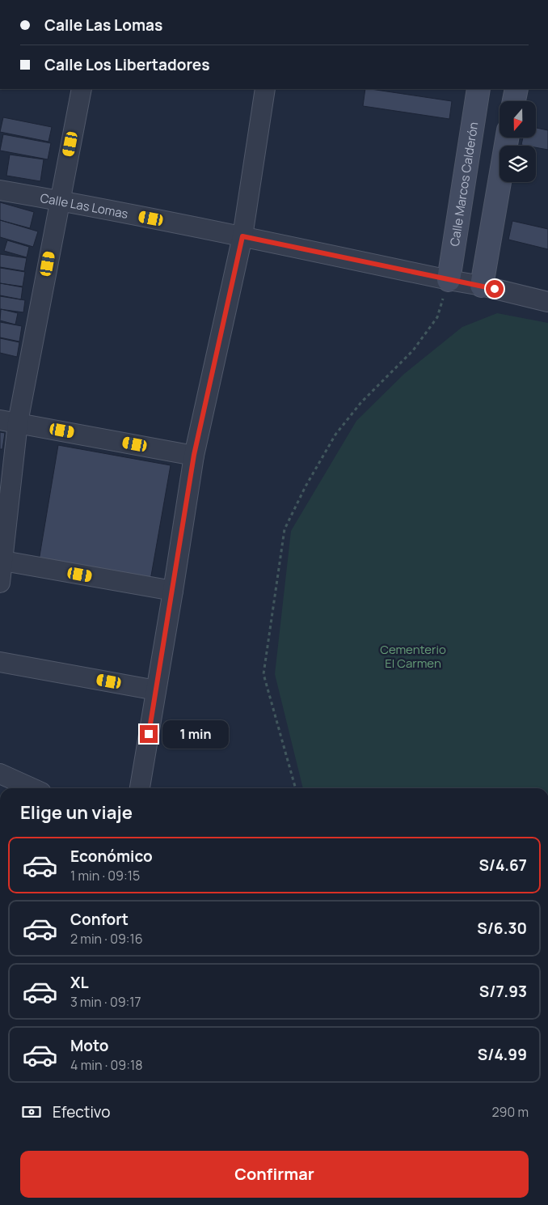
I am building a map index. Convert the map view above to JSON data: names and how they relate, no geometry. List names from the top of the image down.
{
  "streets": {
    "street": ["Calle Marcos Calderón", "Calle Las Lomas"]
  },
  "crossings": [
    ["Calle Marcos Calderón", "Calle Las Lomas"]
  ],
  "parks": ["Cementerio El Carmen"],
  "north": "bottom",
  "page": {
    "banner": ["Calle Las Lomas", "Calle Los Libertadores"],
    "bubble": "1 min",
    "heading": "Elige un viaje",
    "list": [
      {
        "name": "Económico",
        "note": "1 min · 09:15",
        "value": "S/4.67"
      },
      {
        "name": "Confort",
        "note": "2 min · 09:16",
        "value": "S/6.30"
      },
      {
        "name": "XL",
        "note": "3 min · 09:17",
        "value": "S/7.93"
      },
      {
        "name": "Moto",
        "note": "4 min · 09:18",
        "value": "S/4.99"
      }
    ],
    "pay": ["Efectivo", "290 m"],
    "buttons": "Confirmar"
  }
}
